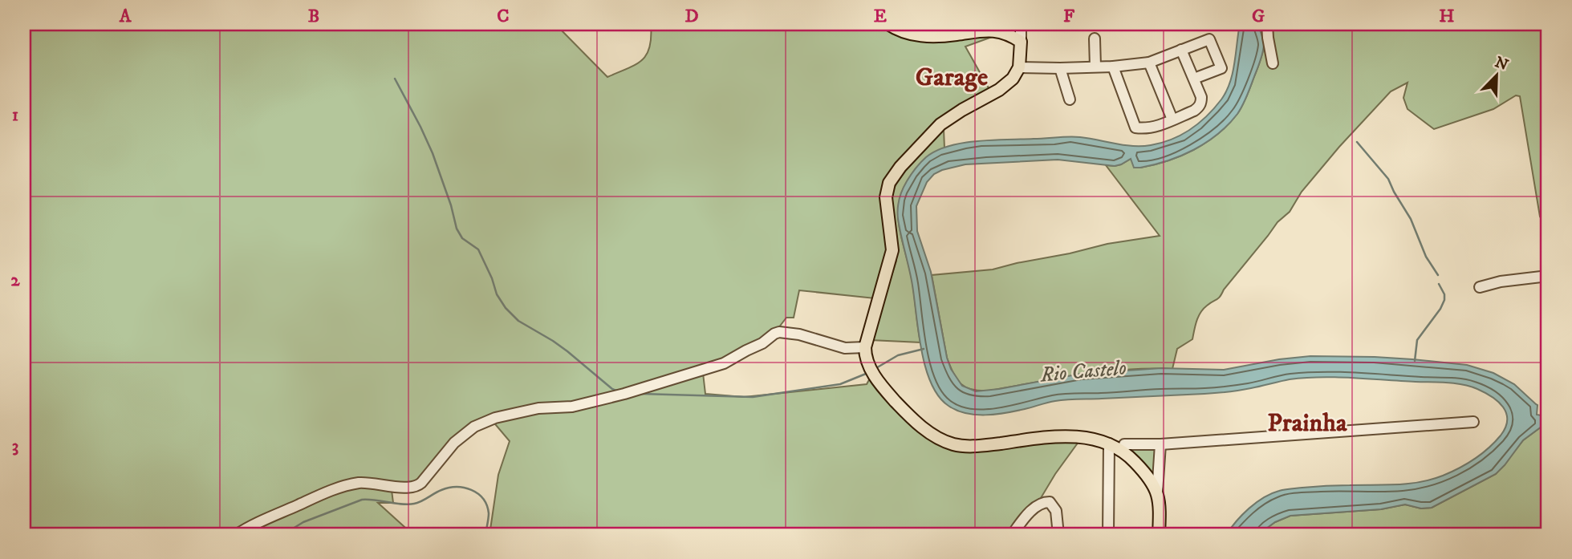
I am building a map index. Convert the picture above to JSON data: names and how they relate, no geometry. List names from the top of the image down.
{
  "districts": ["Garage", "Prainha"],
  "water": ["Rio Castelo"],
  "north": "top right",
  "grid": {
    "columns": [
      "A",
      "B",
      "C",
      "D",
      "E",
      "F",
      "G",
      "H"
    ],
    "rows": ["1", "2", "3"]
  }
}
